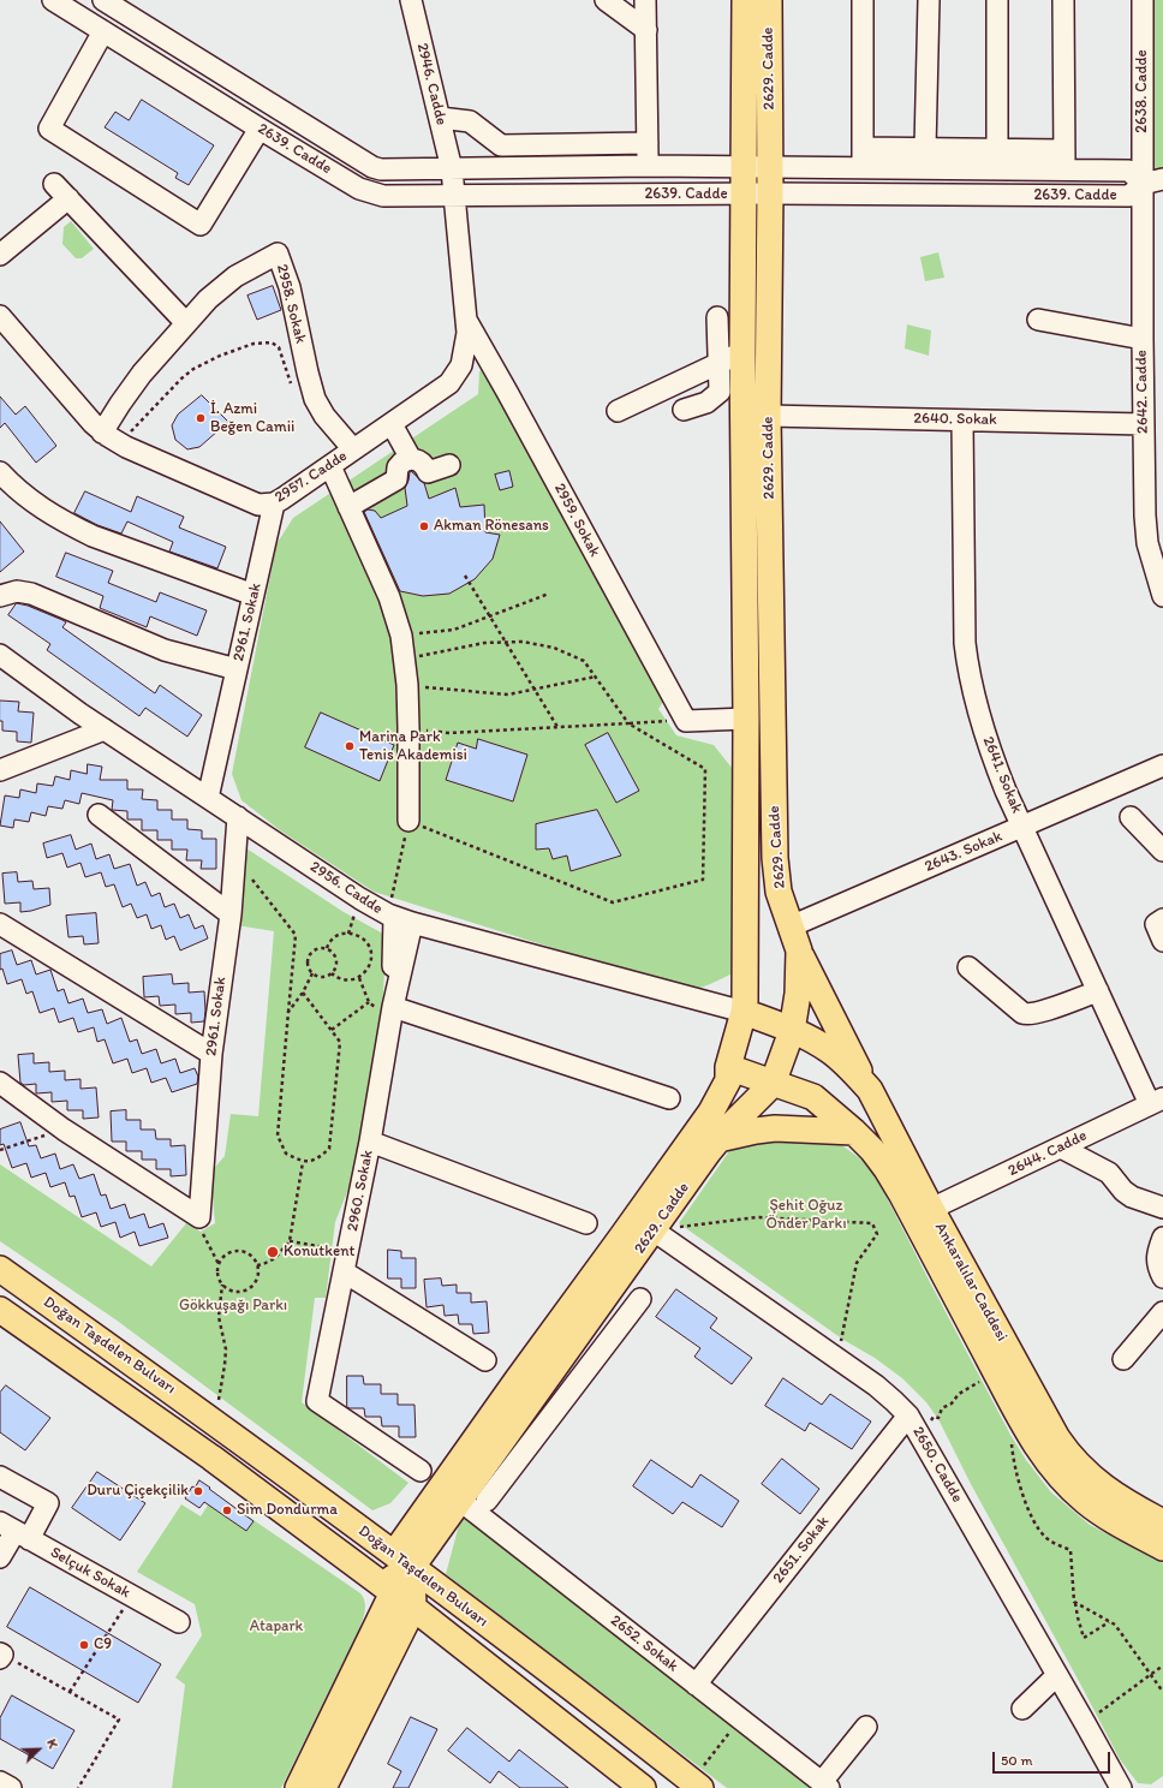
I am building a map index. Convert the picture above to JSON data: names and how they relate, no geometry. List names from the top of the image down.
{
  "streets": {
    "main road": ["2629. Cadde", "Ankaralılar Caddesi", "Doğan Taşdelen Bulvarı"],
    "street": [
      "2946. Cadde",
      "2638. Cadde",
      "2639. Cadde",
      "2958. Sokak",
      "2642. Cadde",
      "2640. Sokak",
      "2957. Cadde",
      "2959. Sokak",
      "2961. Sokak",
      "2641. Sokak",
      "2643. Sokak",
      "2956. Cadde",
      "2644. Cadde",
      "2960. Sokak",
      "2650. Cadde",
      "2651. Sokak",
      "Selçuk Sokak",
      "2652. Sokak"
    ]
  },
  "crossings": [
    ["2629. Cadde", "2639. Cadde"],
    ["2629. Cadde", "2640. Sokak"],
    ["2629. Cadde", "2643. Sokak"],
    ["2629. Cadde", "2956. Cadde"],
    ["2629. Cadde", "Ankaralılar Caddesi"],
    ["2629. Cadde", "Doğan Taşdelen Bulvarı"],
    ["2629. Cadde", "2650. Cadde"],
    ["2629. Cadde", "2652. Sokak"],
    ["2946. Cadde", "2639. Cadde"],
    ["2946. Cadde", "2957. Cadde"],
    ["2638. Cadde", "2639. Cadde"],
    ["2638. Cadde", "2642. Cadde"],
    ["2639. Cadde", "2642. Cadde"],
    ["2639. Cadde", "2957. Cadde"],
    ["2958. Sokak", "2957. Cadde"],
    ["2642. Cadde", "2640. Sokak"],
    ["2640. Sokak", "2641. Sokak"],
    ["2957. Cadde", "2959. Sokak"],
    ["2957. Cadde", "2961. Sokak"],
    ["2961. Sokak", "2956. Cadde"],
    ["2641. Sokak", "2643. Sokak"],
    ["2641. Sokak", "2644. Cadde"],
    ["2956. Cadde", "2960. Sokak"],
    ["2956. Cadde", "Ankaralılar Caddesi"],
    ["2644. Cadde", "Ankaralılar Caddesi"],
    ["2650. Cadde", "2651. Sokak"],
    ["2651. Sokak", "2652. Sokak"]
  ],
  "parks": ["Şehit Oğuz Önder Parkı", "Gökkuşağı Parkı", "Atapark"],
  "places": [
    "İ. Azmi Beğen Camii",
    "Akman Rönesans",
    "Marina Park Tenis Akademisi",
    "Konutkent",
    "Duru Çiçekçilik",
    "Sim Dondurma",
    "C9"
  ],
  "scale_bar": "50 m",
  "north": "top right"
}
